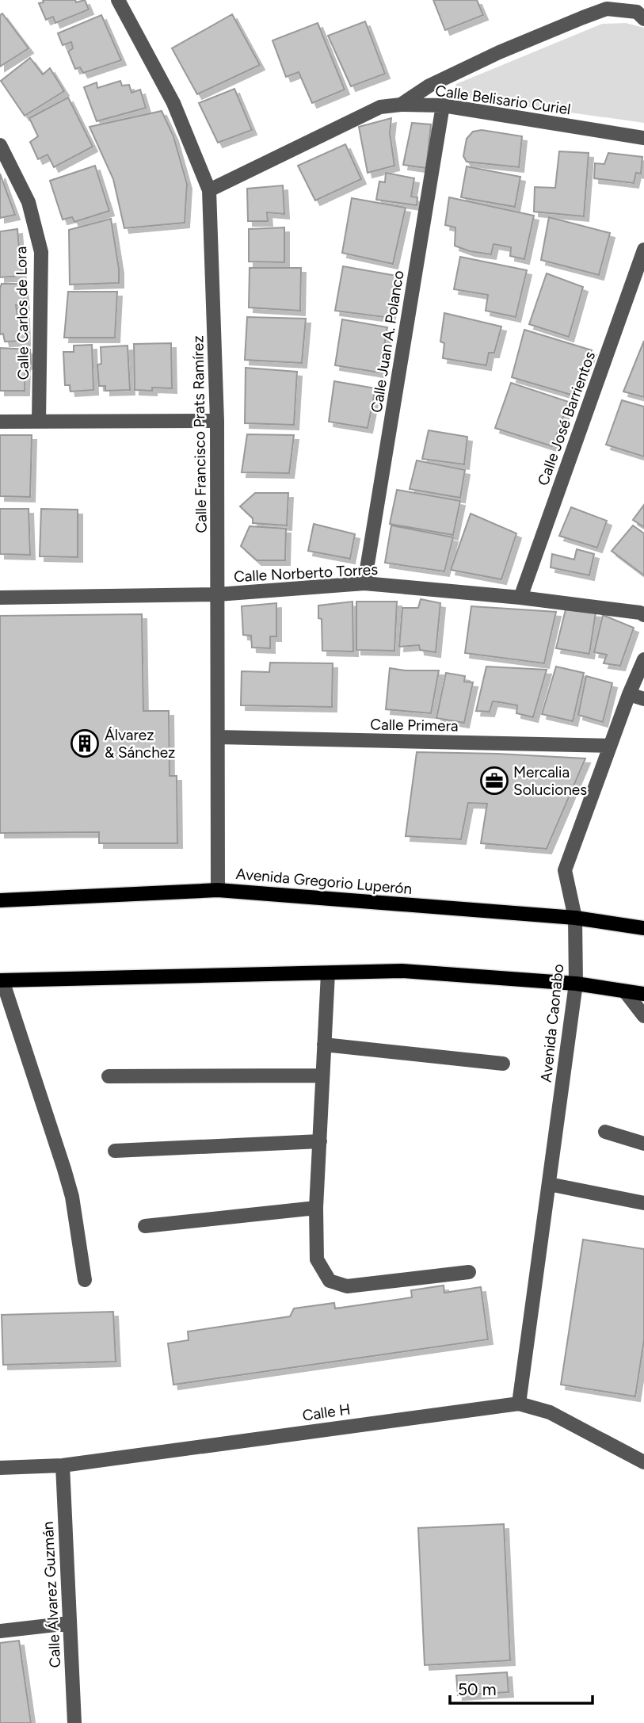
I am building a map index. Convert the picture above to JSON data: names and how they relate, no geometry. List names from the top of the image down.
{
  "streets": {
    "main road": ["Avenida Gregorio Luperón"],
    "street": [
      "Calle Belisario Curiel",
      "Calle Carlos de Lora",
      "Calle Juan A. Polanco",
      "Calle José Barrientos",
      "Calle Francisco Prats Ramírez",
      "Calle Norberto Torres",
      "Calle Primera",
      "Avenida Caonabo",
      "Calle H",
      "Calle Álvarez Guzmán"
    ]
  },
  "crossings": [
    ["Calle Belisario Curiel", "Calle Juan A. Polanco"],
    ["Calle Belisario Curiel", "Calle Francisco Prats Ramírez"],
    ["Calle Juan A. Polanco", "Calle Norberto Torres"],
    ["Calle José Barrientos", "Calle Norberto Torres"],
    ["Calle Francisco Prats Ramírez", "Calle Norberto Torres"],
    ["Calle Francisco Prats Ramírez", "Calle Primera"],
    ["Calle Francisco Prats Ramírez", "Avenida Gregorio Luperón"],
    ["Calle Primera", "Avenida Caonabo"],
    ["Avenida Gregorio Luperón", "Avenida Caonabo"],
    ["Avenida Caonabo", "Calle H"],
    ["Calle H", "Calle Álvarez Guzmán"]
  ],
  "places": {
    "building": ["Álvarez & Sánchez"],
    "office": ["Mercalia Soluciones"]
  },
  "scale_bar": "50 m"
}
